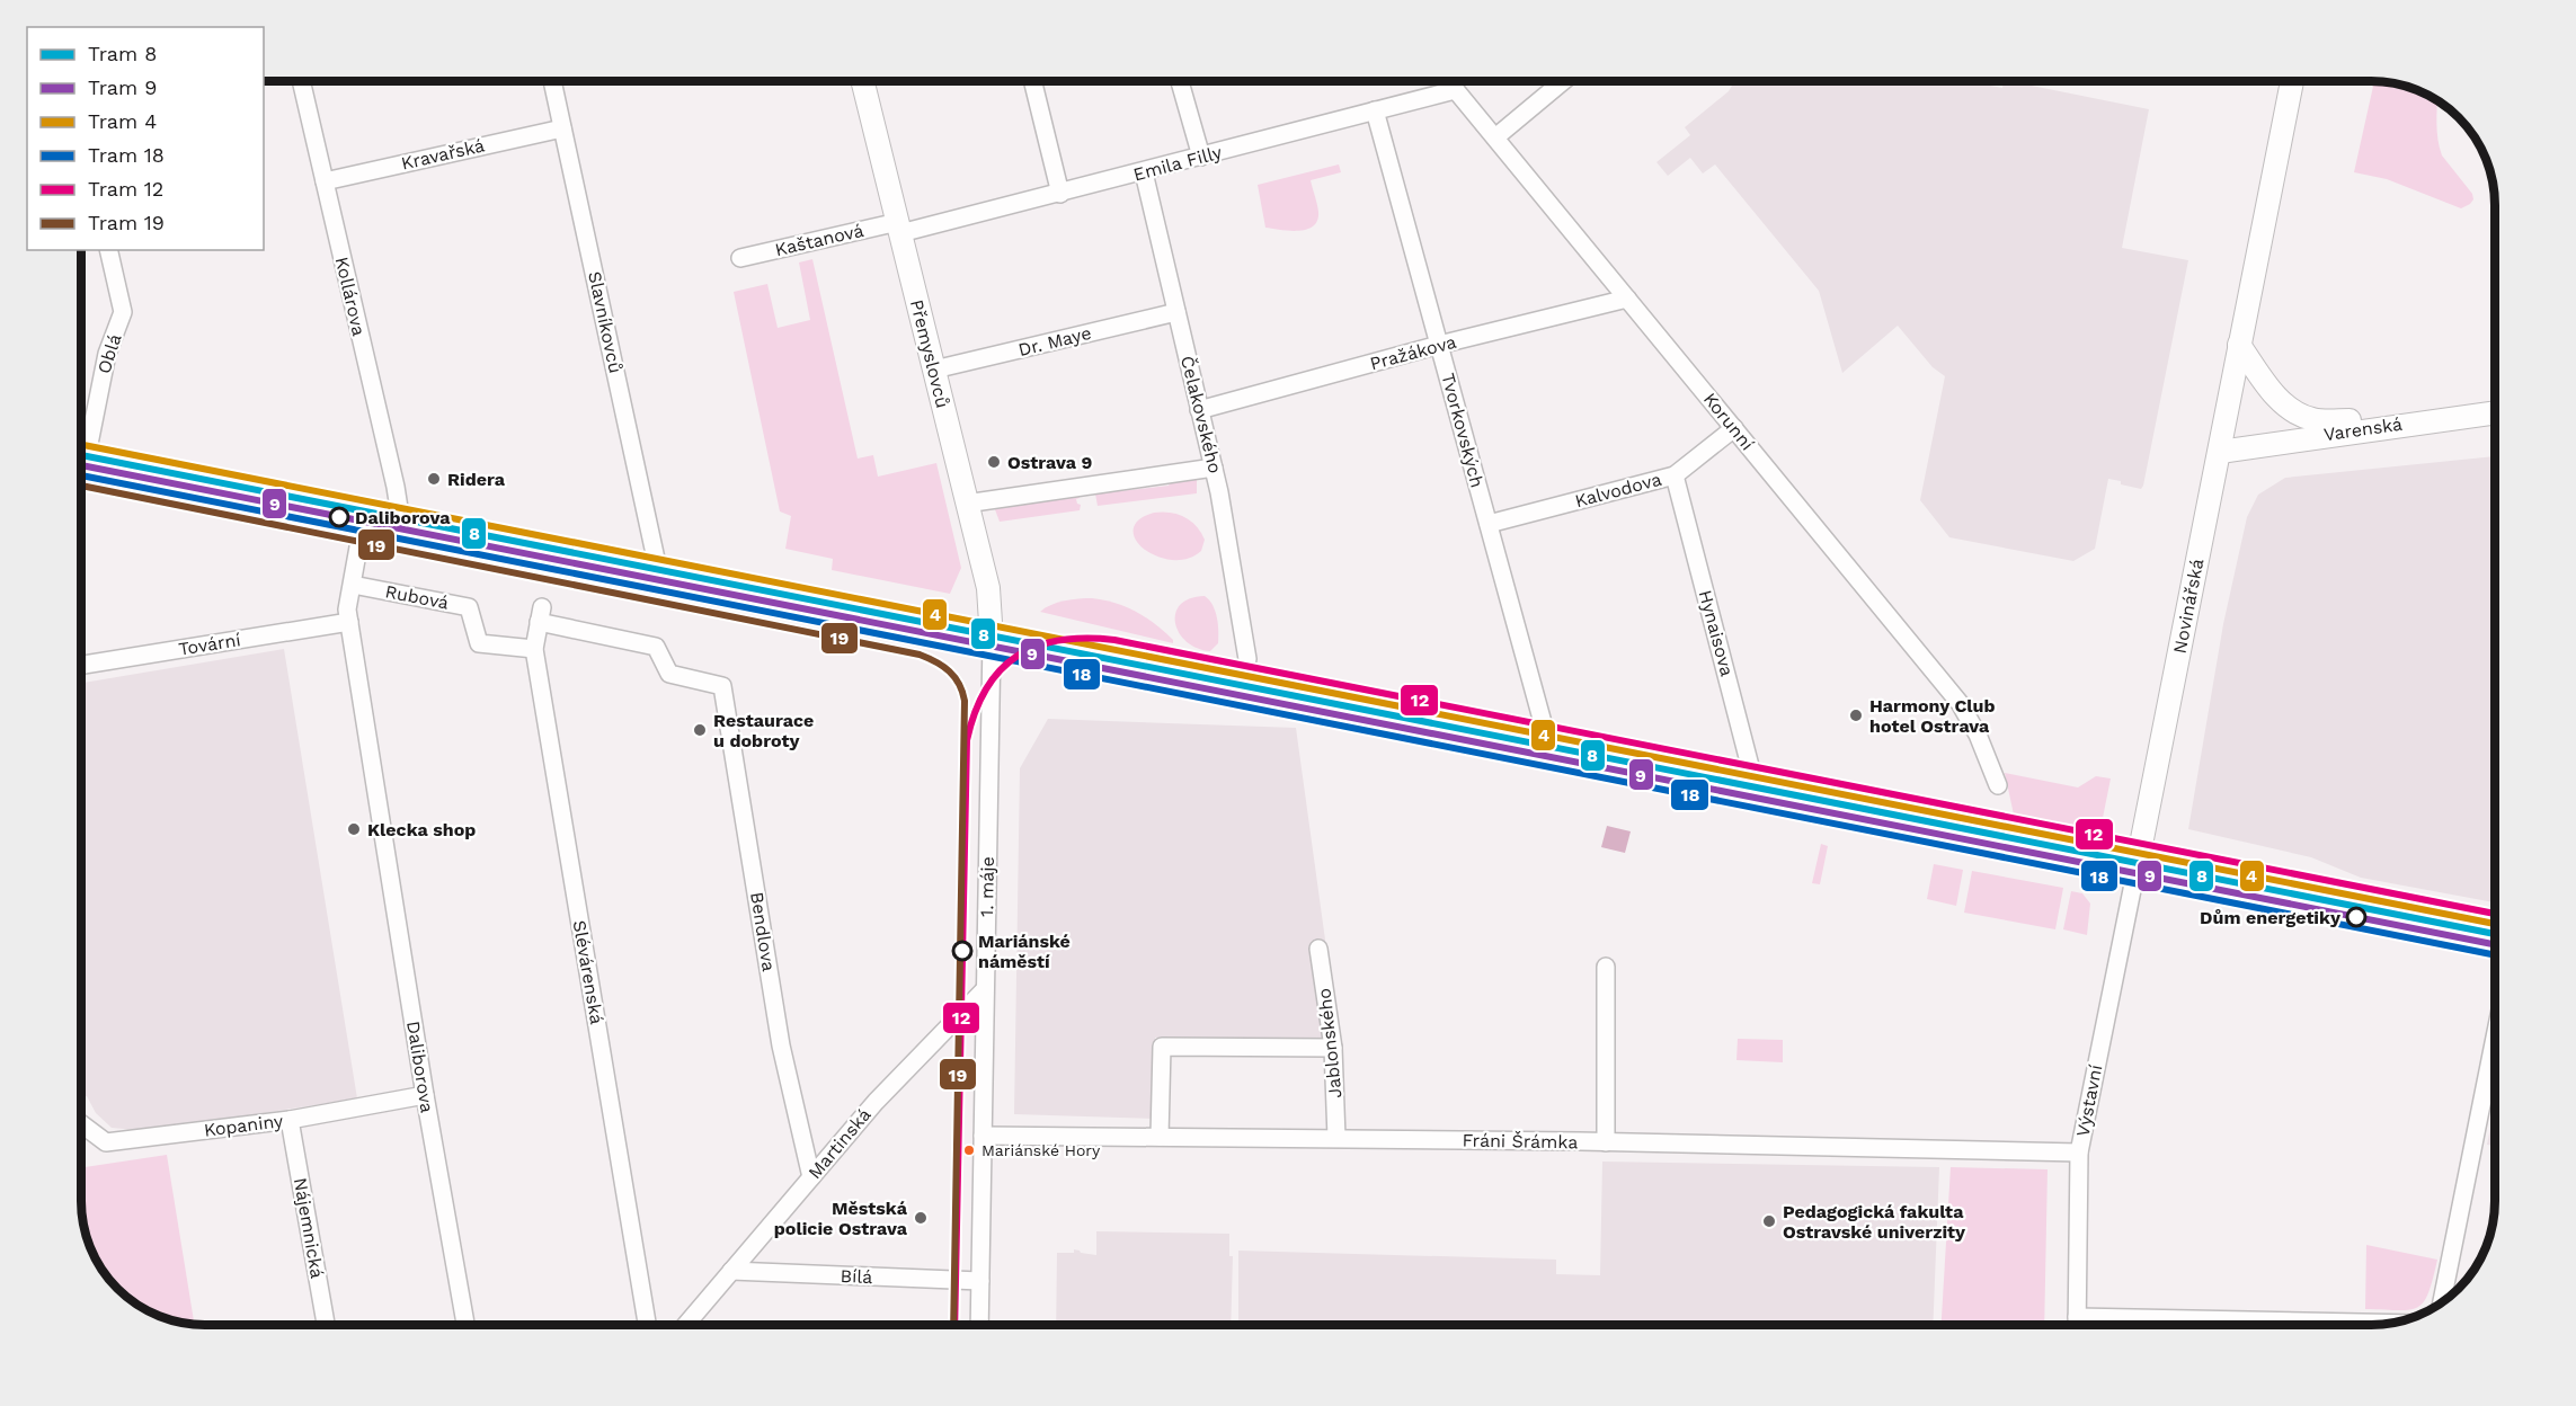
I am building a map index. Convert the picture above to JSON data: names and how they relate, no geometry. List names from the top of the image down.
{
  "streets": {
    "street": [
      "Kravařská",
      "Emila Filly",
      "Kaštanová",
      "Kollárova",
      "Slavníkovců",
      "Dr. Maye",
      "Pražákova",
      "Oblá",
      "Přemyslovců",
      "Čelakovského",
      "Korunní",
      "Varenská",
      "Tvorkovských",
      "Kalvodova",
      "Rubová",
      "Novinářská",
      "Hynaisova",
      "Tovární",
      "1. máje",
      "Bendlova",
      "Slévárenská",
      "Jablonského",
      "Daliborova",
      "Výstavní",
      "Kopaniny",
      "Fráni Šrámka",
      "Martinská",
      "Nájemnická",
      "Bílá"
    ]
  },
  "crossings": [
    ["Kravařská", "Kollárova"],
    ["Kravařská", "Slavníkovců"],
    ["Emila Filly", "Kaštanová"],
    ["Emila Filly", "Přemyslovců"],
    ["Emila Filly", "Čelakovského"],
    ["Emila Filly", "Korunní"],
    ["Emila Filly", "Tvorkovských"],
    ["Kaštanová", "Přemyslovců"],
    ["Dr. Maye", "Přemyslovců"],
    ["Dr. Maye", "Čelakovského"],
    ["Pražákova", "Čelakovského"],
    ["Pražákova", "Korunní"],
    ["Pražákova", "Tvorkovských"],
    ["Přemyslovců", "1. máje"],
    ["Korunní", "Kalvodova"],
    ["Varenská", "Novinářská"],
    ["Tvorkovských", "Kalvodova"],
    ["Kalvodova", "Hynaisova"],
    ["Rubová", "Slévárenská"],
    ["Rubová", "Daliborova"],
    ["Novinářská", "Výstavní"],
    ["Tovární", "Daliborova"],
    ["1. máje", "Fráni Šrámka"],
    ["1. máje", "Martinská"],
    ["1. máje", "Bílá"],
    ["Bendlova", "Slévárenská"],
    ["Bendlova", "Martinská"],
    ["Jablonského", "Fráni Šrámka"],
    ["Daliborova", "Kopaniny"],
    ["Výstavní", "Fráni Šrámka"],
    ["Kopaniny", "Nájemnická"],
    ["Martinská", "Bílá"]
  ],
  "places": [
    "Ostrava 9",
    "Ridera",
    "Daliborova",
    "Harmony Club hotel Ostrava",
    "Restaurace u dobroty",
    "Klecka shop",
    "Dům energetiky",
    "Mariánské náměstí",
    "Mariánské Hory",
    "Městská policie Ostrava",
    "Pedagogická fakulta Ostravské univerzity"
  ],
  "lines": [
    "tram line 4",
    "tram line 8",
    "tram line 9",
    "tram line 18",
    "tram line 19",
    "tram line 12"
  ],
  "legend": [
    "Tram 8",
    "Tram 9",
    "Tram 4",
    "Tram 18",
    "Tram 12",
    "Tram 19"
  ]
}
